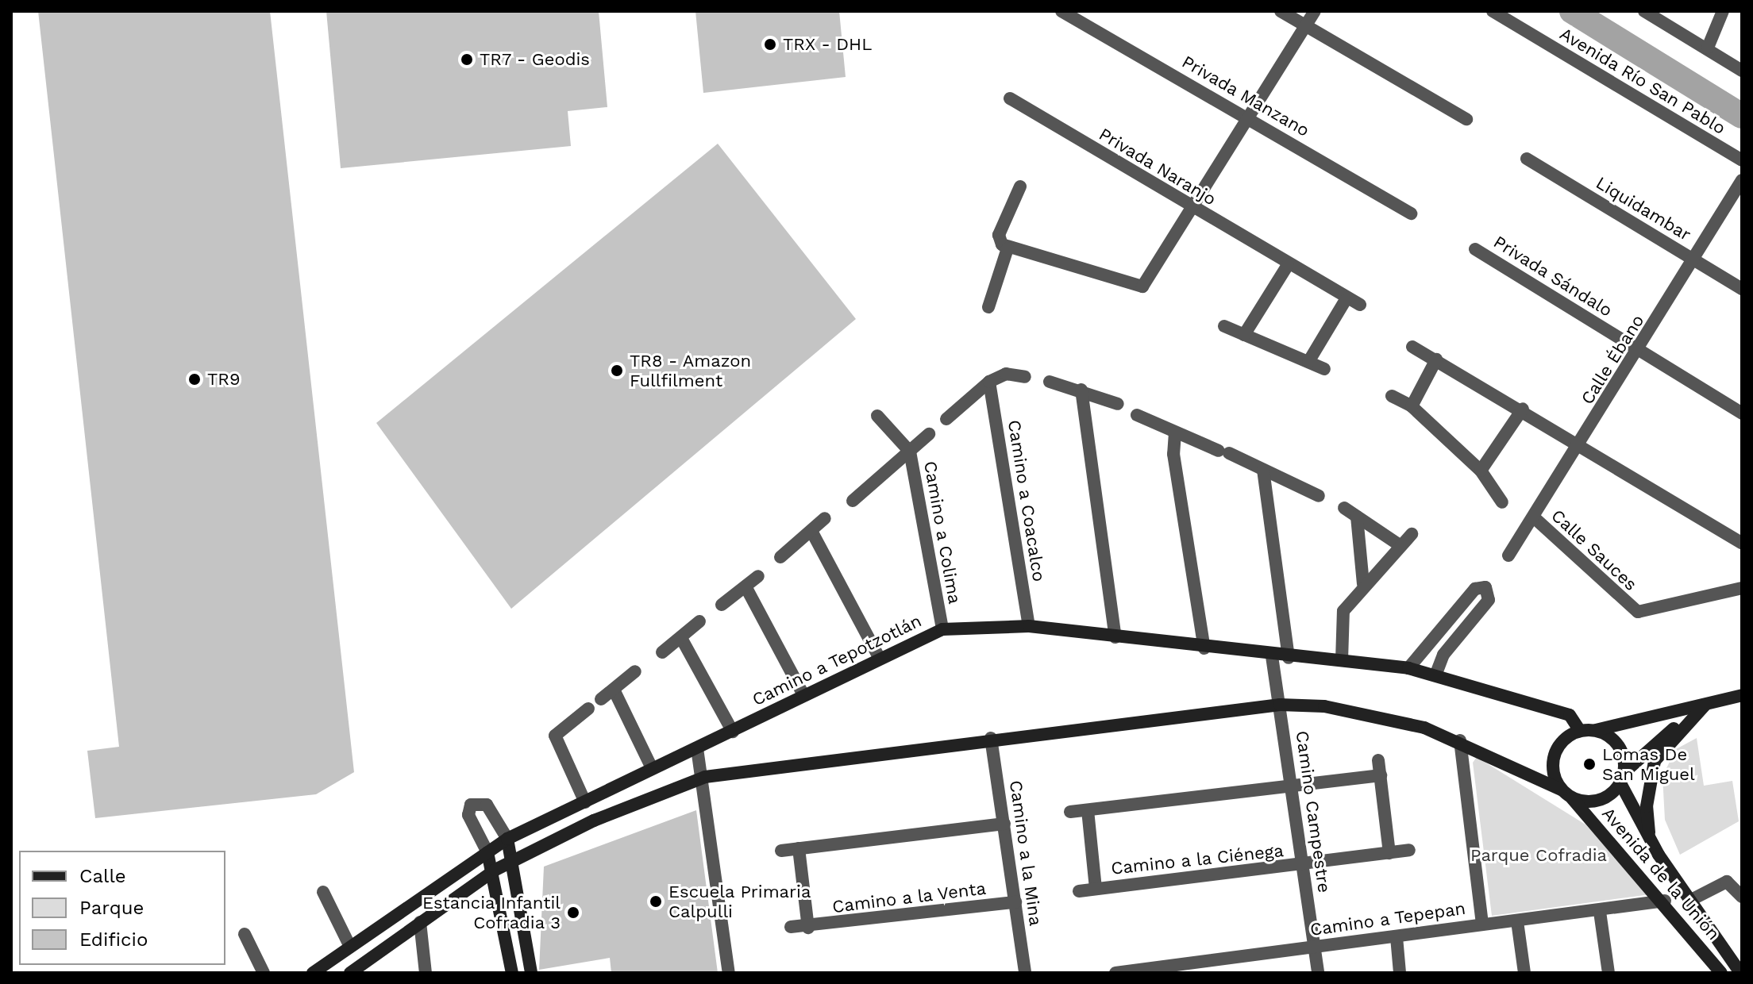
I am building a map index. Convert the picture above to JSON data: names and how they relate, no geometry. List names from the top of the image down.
{
  "streets": {
    "main road": ["Camino a Tepotzotlán", "Avenida de la Unión"],
    "street": [
      "Avenida Río San Pablo",
      "Privada Manzano",
      "Privada Naranjo",
      "Liquidambar",
      "Privada Sándalo",
      "Calle Ébano",
      "Camino a Coacalco",
      "Camino a Colima",
      "Calle Sauces",
      "Camino Campestre",
      "Camino a la Mina",
      "Camino a la Ciénega",
      "Camino a la Venta",
      "Camino a Tepepan"
    ]
  },
  "crossings": [
    ["Liquidambar", "Calle Ébano"],
    ["Privada Sándalo", "Calle Ébano"],
    ["Calle Ébano", "Calle Sauces"],
    ["Camino a Coacalco", "Camino a Tepotzotlán"],
    ["Camino a Colima", "Camino a Tepotzotlán"],
    ["Camino a Tepotzotlán", "Camino Campestre"],
    ["Camino a Tepotzotlán", "Avenida de la Unión"],
    ["Camino Campestre", "Camino a la Ciénega"],
    ["Camino Campestre", "Camino a Tepepan"],
    ["Camino a la Mina", "Camino a la Venta"],
    ["Avenida de la Unión", "Camino a Tepepan"]
  ],
  "parks": ["Parque Cofradia"],
  "places": [
    "TRX - DHL",
    "TR7 - Geodis",
    "TR8 - Amazon Fullfilment",
    "TR9",
    "Lomas De San Miguel",
    "Escuela Primaria Calpulli",
    "Estancia Infantil Cofradia 3"
  ],
  "legend": ["Calle", "Parque", "Edificio"]
}
